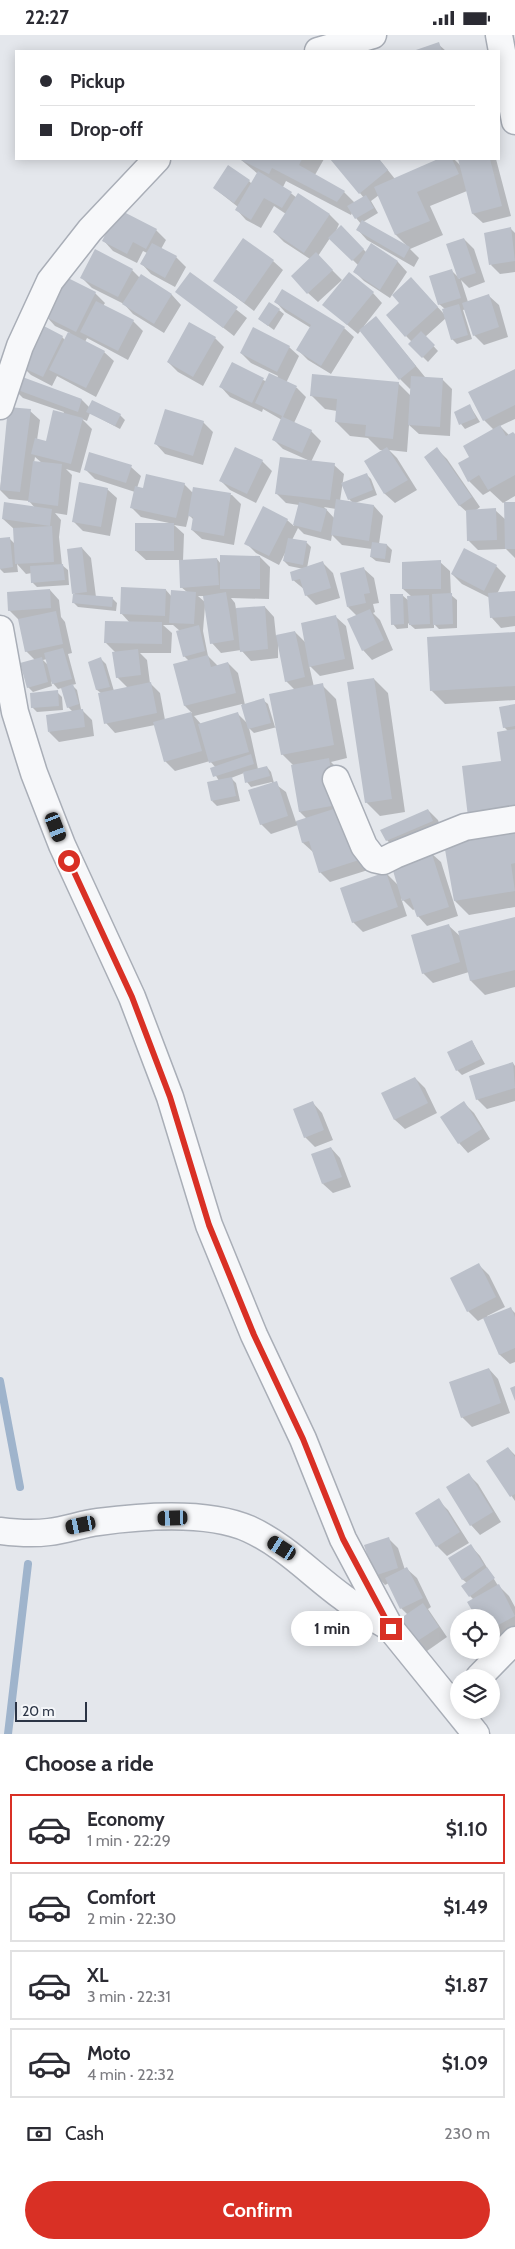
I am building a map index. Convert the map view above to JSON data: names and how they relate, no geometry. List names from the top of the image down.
{
  "scale_bar": "20 m",
  "page": {
    "status": "22:27",
    "banner": ["Pickup", "Drop-off"],
    "bubble": "1 min",
    "scale": "20 m",
    "heading": "Choose a ride",
    "list": [
      {
        "name": "Economy",
        "note": "1 min · 22:29",
        "value": "$1.10"
      },
      {
        "name": "Comfort",
        "note": "2 min · 22:30",
        "value": "$1.49"
      },
      {
        "name": "XL",
        "note": "3 min · 22:31",
        "value": "$1.87"
      },
      {
        "name": "Moto",
        "note": "4 min · 22:32",
        "value": "$1.09"
      }
    ],
    "pay": ["Cash", "230 m"],
    "buttons": "Confirm"
  }
}
